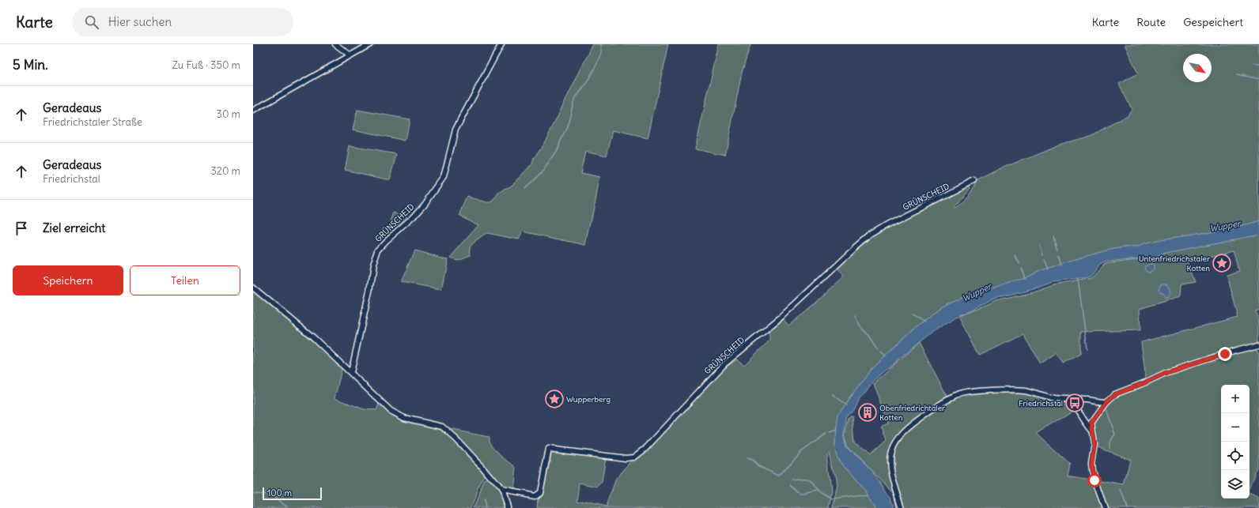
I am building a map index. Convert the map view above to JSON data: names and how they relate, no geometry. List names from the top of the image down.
{
  "streets": {
    "street": ["GRÜNSCHEID"]
  },
  "water": ["Wupper"],
  "places": {
    "place": ["Untenfriedrichstaler Kotten", "Wupperberg"],
    "bus stop": ["Friedrichstal"],
    "building": ["Obenfriedrichtaler Kotten"]
  },
  "scale_bar": "100 m",
  "north": "bottom right",
  "page": {
    "header": "Karte",
    "search": "Hier suchen",
    "nav": ["Karte", "Route", "Gespeichert"],
    "heading": ["5 Min.", "Zu Fuß · 350 m"],
    "list": [
      ["Geradeaus", "Friedrichstaler Straße", "30 m"],
      ["Geradeaus", "Friedrichstal", "320 m"],
      "Ziel erreicht"
    ],
    "buttons": ["Speichern", "Teilen"],
    "map_buttons": ["+", "−"],
    "scale": "100 m"
  }
}
